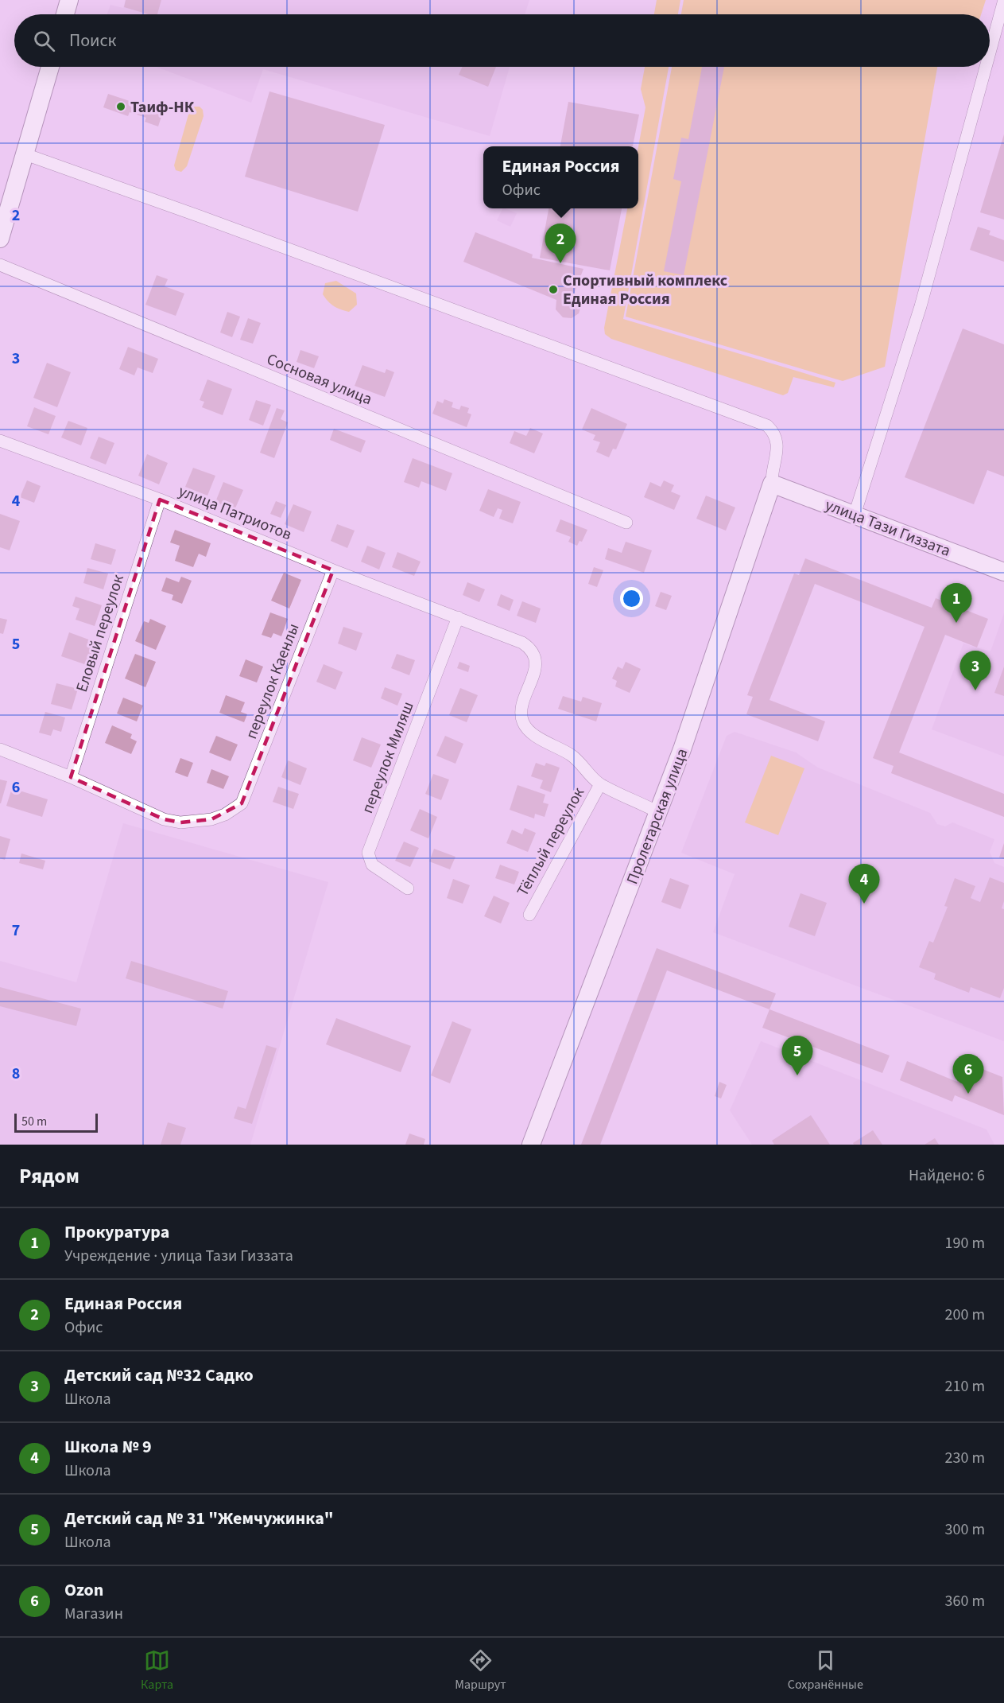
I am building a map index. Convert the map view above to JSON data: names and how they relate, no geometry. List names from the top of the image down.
{
  "streets": {
    "street": [
      "Сосновая улица",
      "улица Патриотов",
      "улица Тази Гиззата",
      "Еловый переулок",
      "переулок Каенлы",
      "переулок Миляш",
      "Пролетарская улица",
      "Тёплый переулок"
    ]
  },
  "crossings": [
    ["улица Патриотов", "Еловый переулок"],
    ["улица Патриотов", "переулок Каенлы"],
    ["улица Патриотов", "переулок Миляш"],
    ["улица Патриотов", "Тёплый переулок"],
    ["улица Тази Гиззата", "Пролетарская улица"],
    ["Еловый переулок", "переулок Каенлы"],
    ["переулок Миляш", "Тёплый переулок"]
  ],
  "places": ["Таиф-НК", "Спортивный комплекс Единая Россия"],
  "scale_bar": "50 m",
  "page": {
    "search": "Поиск",
    "popup": ["Единая Россия", "Офис"],
    "pins": [
      "2",
      "1",
      "3",
      "4",
      "5",
      "6"
    ],
    "scale": "50 m",
    "heading": ["Рядом", "Найдено: 6"],
    "list": [
      {
        "mark": "1",
        "name": "Прокуратура",
        "note": "Учреждение · улица Тази Гиззата",
        "value": "190 m"
      },
      {
        "mark": "2",
        "name": "Единая Россия",
        "note": "Офис",
        "value": "200 m"
      },
      {
        "mark": "3",
        "name": "Детский сад №32 Садко",
        "note": "Школа",
        "value": "210 m"
      },
      {
        "mark": "4",
        "name": "Школа № 9",
        "note": "Школа",
        "value": "230 m"
      },
      {
        "mark": "5",
        "name": "Детский сад № 31 \"Жемчужинка\"",
        "note": "Школа",
        "value": "300 m"
      },
      {
        "mark": "6",
        "name": "Ozon",
        "note": "Магазин",
        "value": "360 m"
      }
    ],
    "nav": ["Карта", "Маршрут", "Сохранённые"]
  },
  "grid": {
    "rows": [
      "2",
      "3",
      "4",
      "5",
      "6",
      "7",
      "8"
    ]
  }
}
